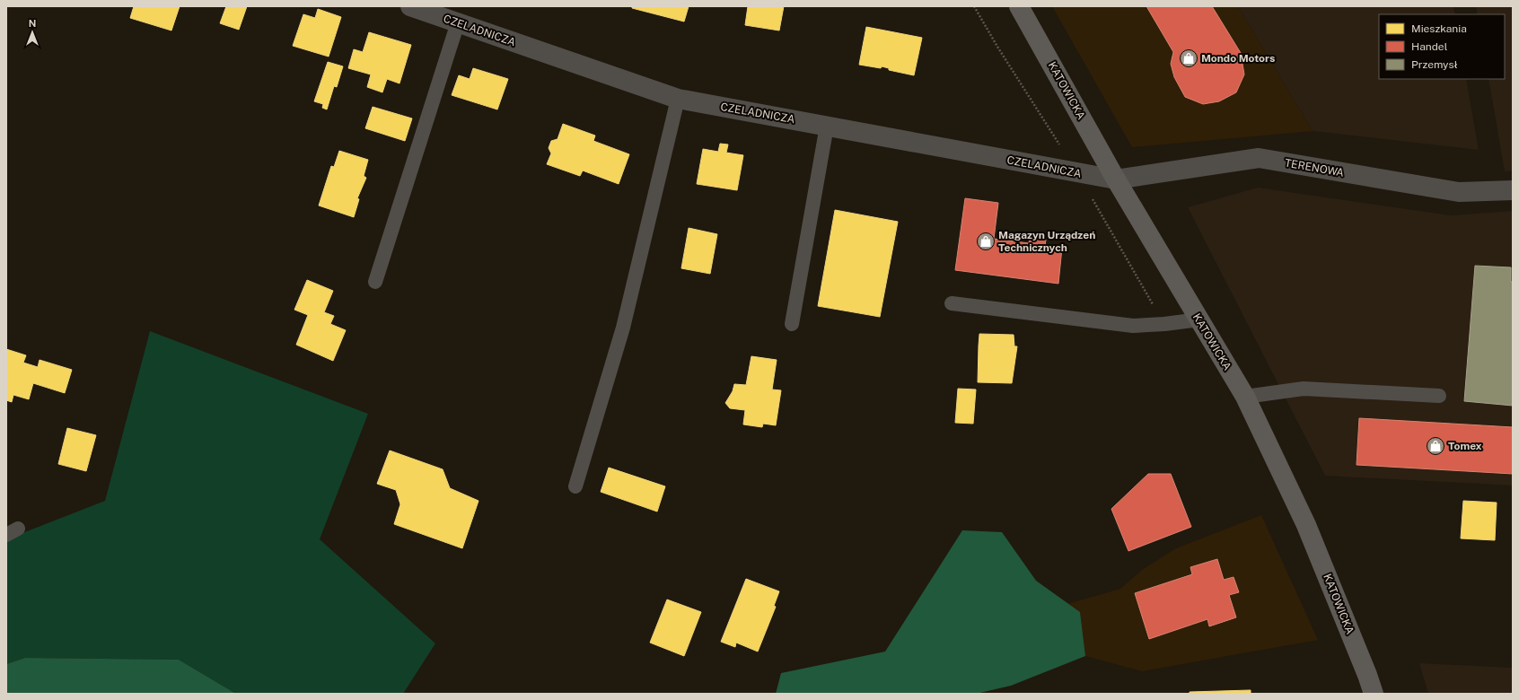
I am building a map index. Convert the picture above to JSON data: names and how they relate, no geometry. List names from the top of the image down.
{
  "streets": {
    "street": ["CZELADNICZA", "KATOWICKA", "TERENOWA"]
  },
  "crossings": [
    ["CZELADNICZA", "KATOWICKA"],
    ["CZELADNICZA", "TERENOWA"],
    ["KATOWICKA", "TERENOWA"]
  ],
  "places": {
    "shop": ["Mondo Motors", "Magazyn Urządzeń Technicznych", "Tomex"]
  },
  "legend": ["Mieszkania", "Handel", "Przemysł"],
  "north": "top"
}
